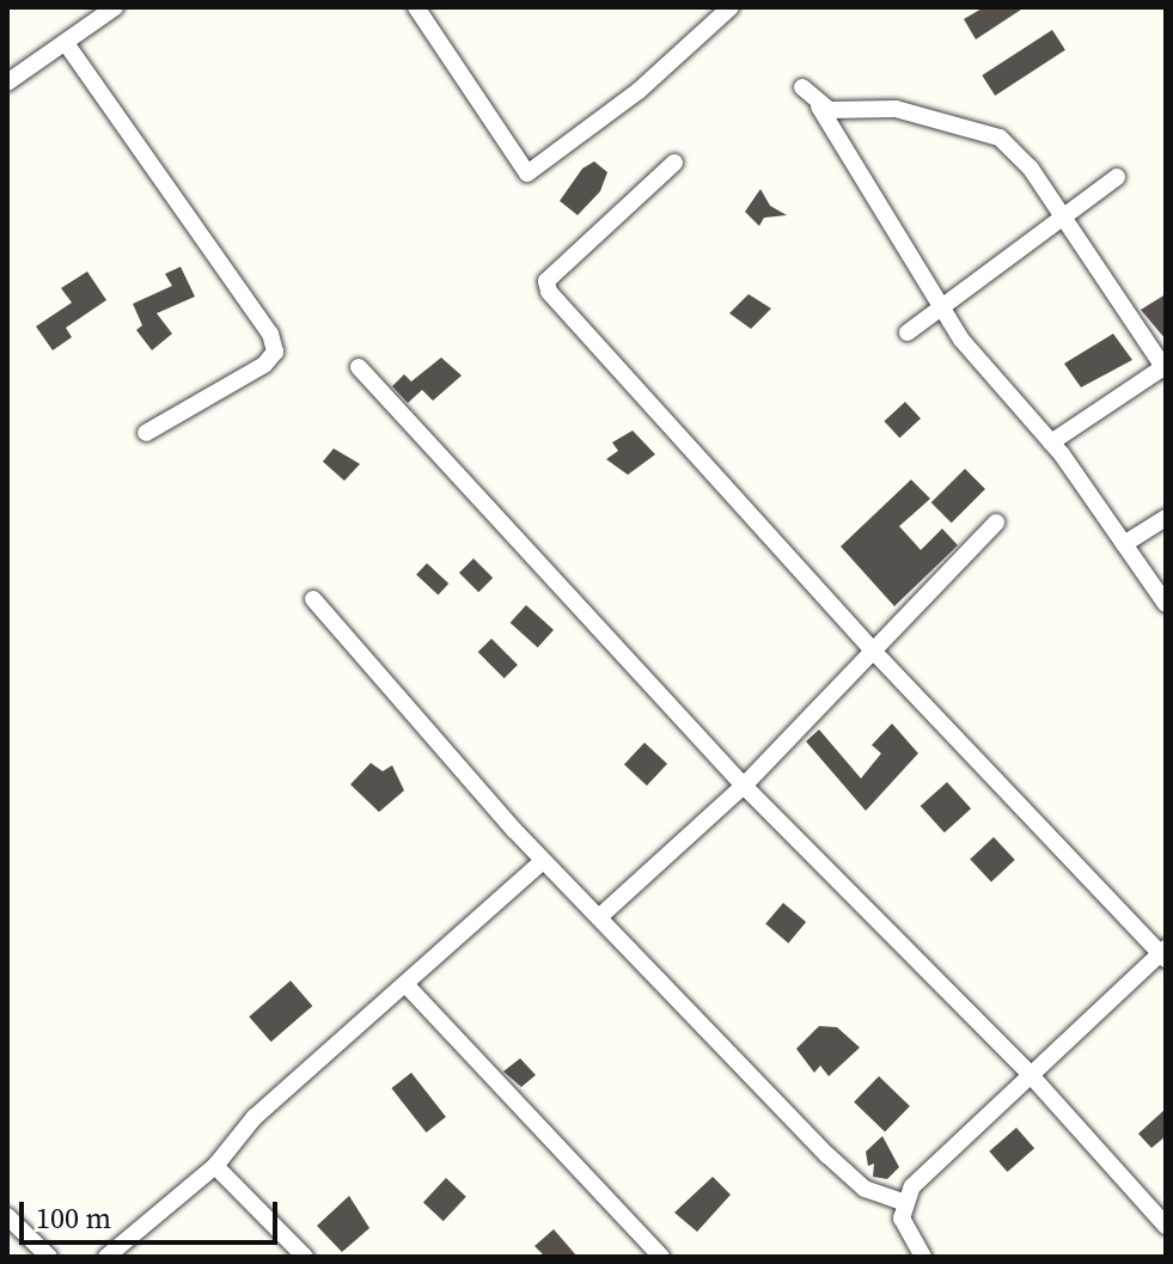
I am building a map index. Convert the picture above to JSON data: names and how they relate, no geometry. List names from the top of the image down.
{
  "scale_bar": "100 m"
}
